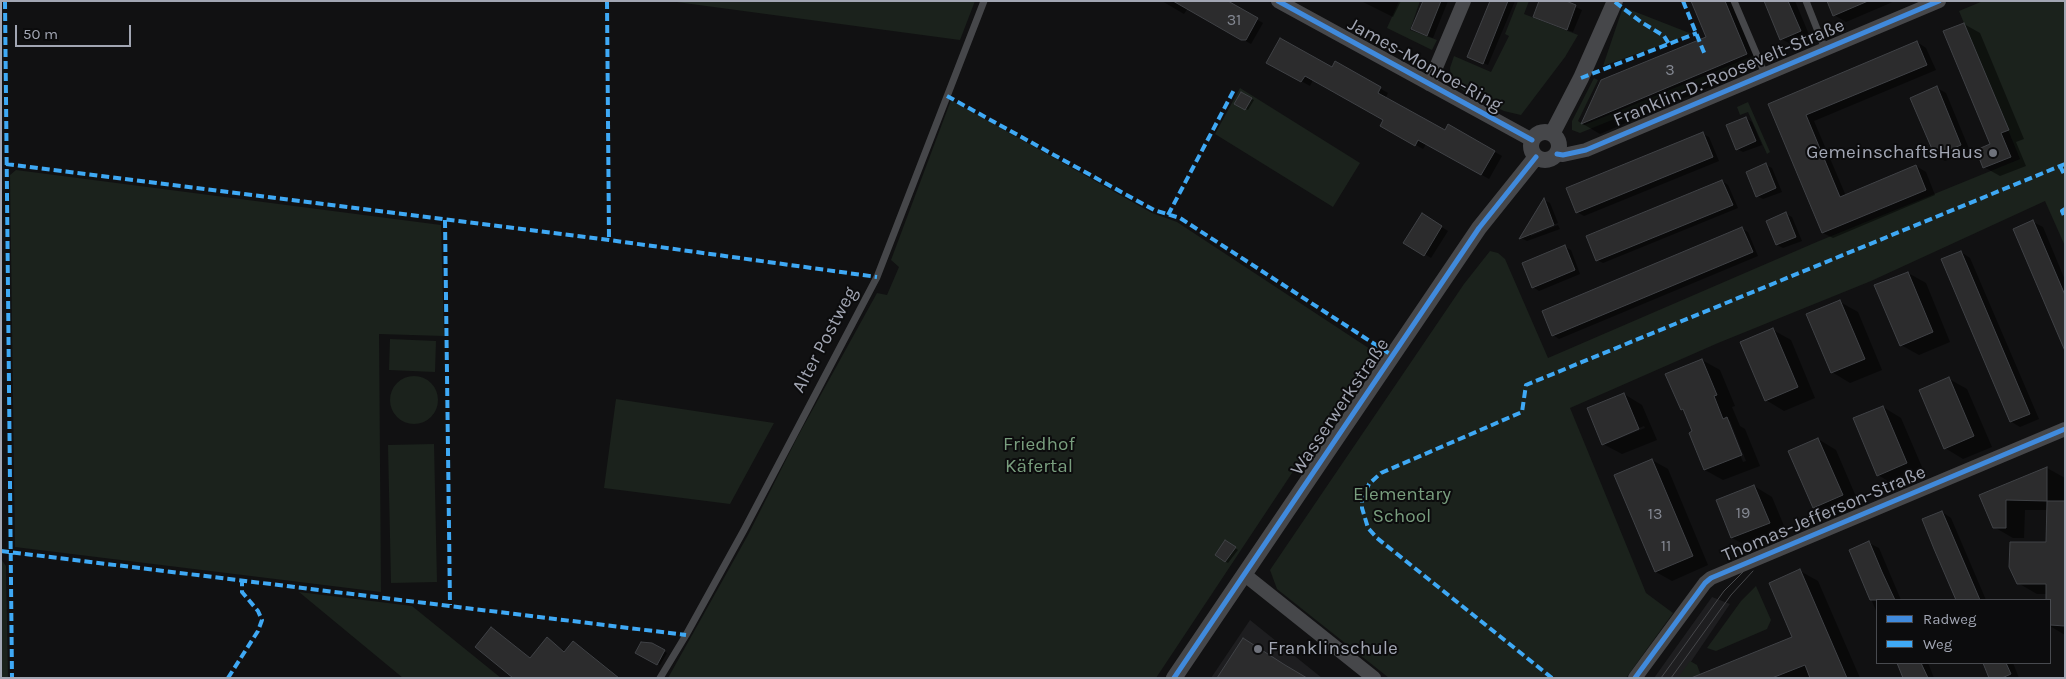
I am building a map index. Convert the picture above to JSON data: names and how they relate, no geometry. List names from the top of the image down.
{
  "streets": {
    "street": [
      "James-Monroe-Ring",
      "Franklin-D.-Roosevelt-Straße",
      "Wasserwerkstraße",
      "Thomas-Jefferson-Straße"
    ],
    "lane": ["Alter Postweg"]
  },
  "crossings": [
    ["James-Monroe-Ring", "Franklin-D.-Roosevelt-Straße"],
    ["James-Monroe-Ring", "Wasserwerkstraße"],
    ["Franklin-D.-Roosevelt-Straße", "Wasserwerkstraße"]
  ],
  "parks": ["Friedhof Käfertal", "Elementary School"],
  "places": ["GemeinschaftsHaus", "Franklinschule"],
  "house_numbers": [
    "31",
    "3",
    "19",
    "13",
    "11"
  ],
  "legend": ["Radweg", "Weg"],
  "scale_bar": "50 m"
}
